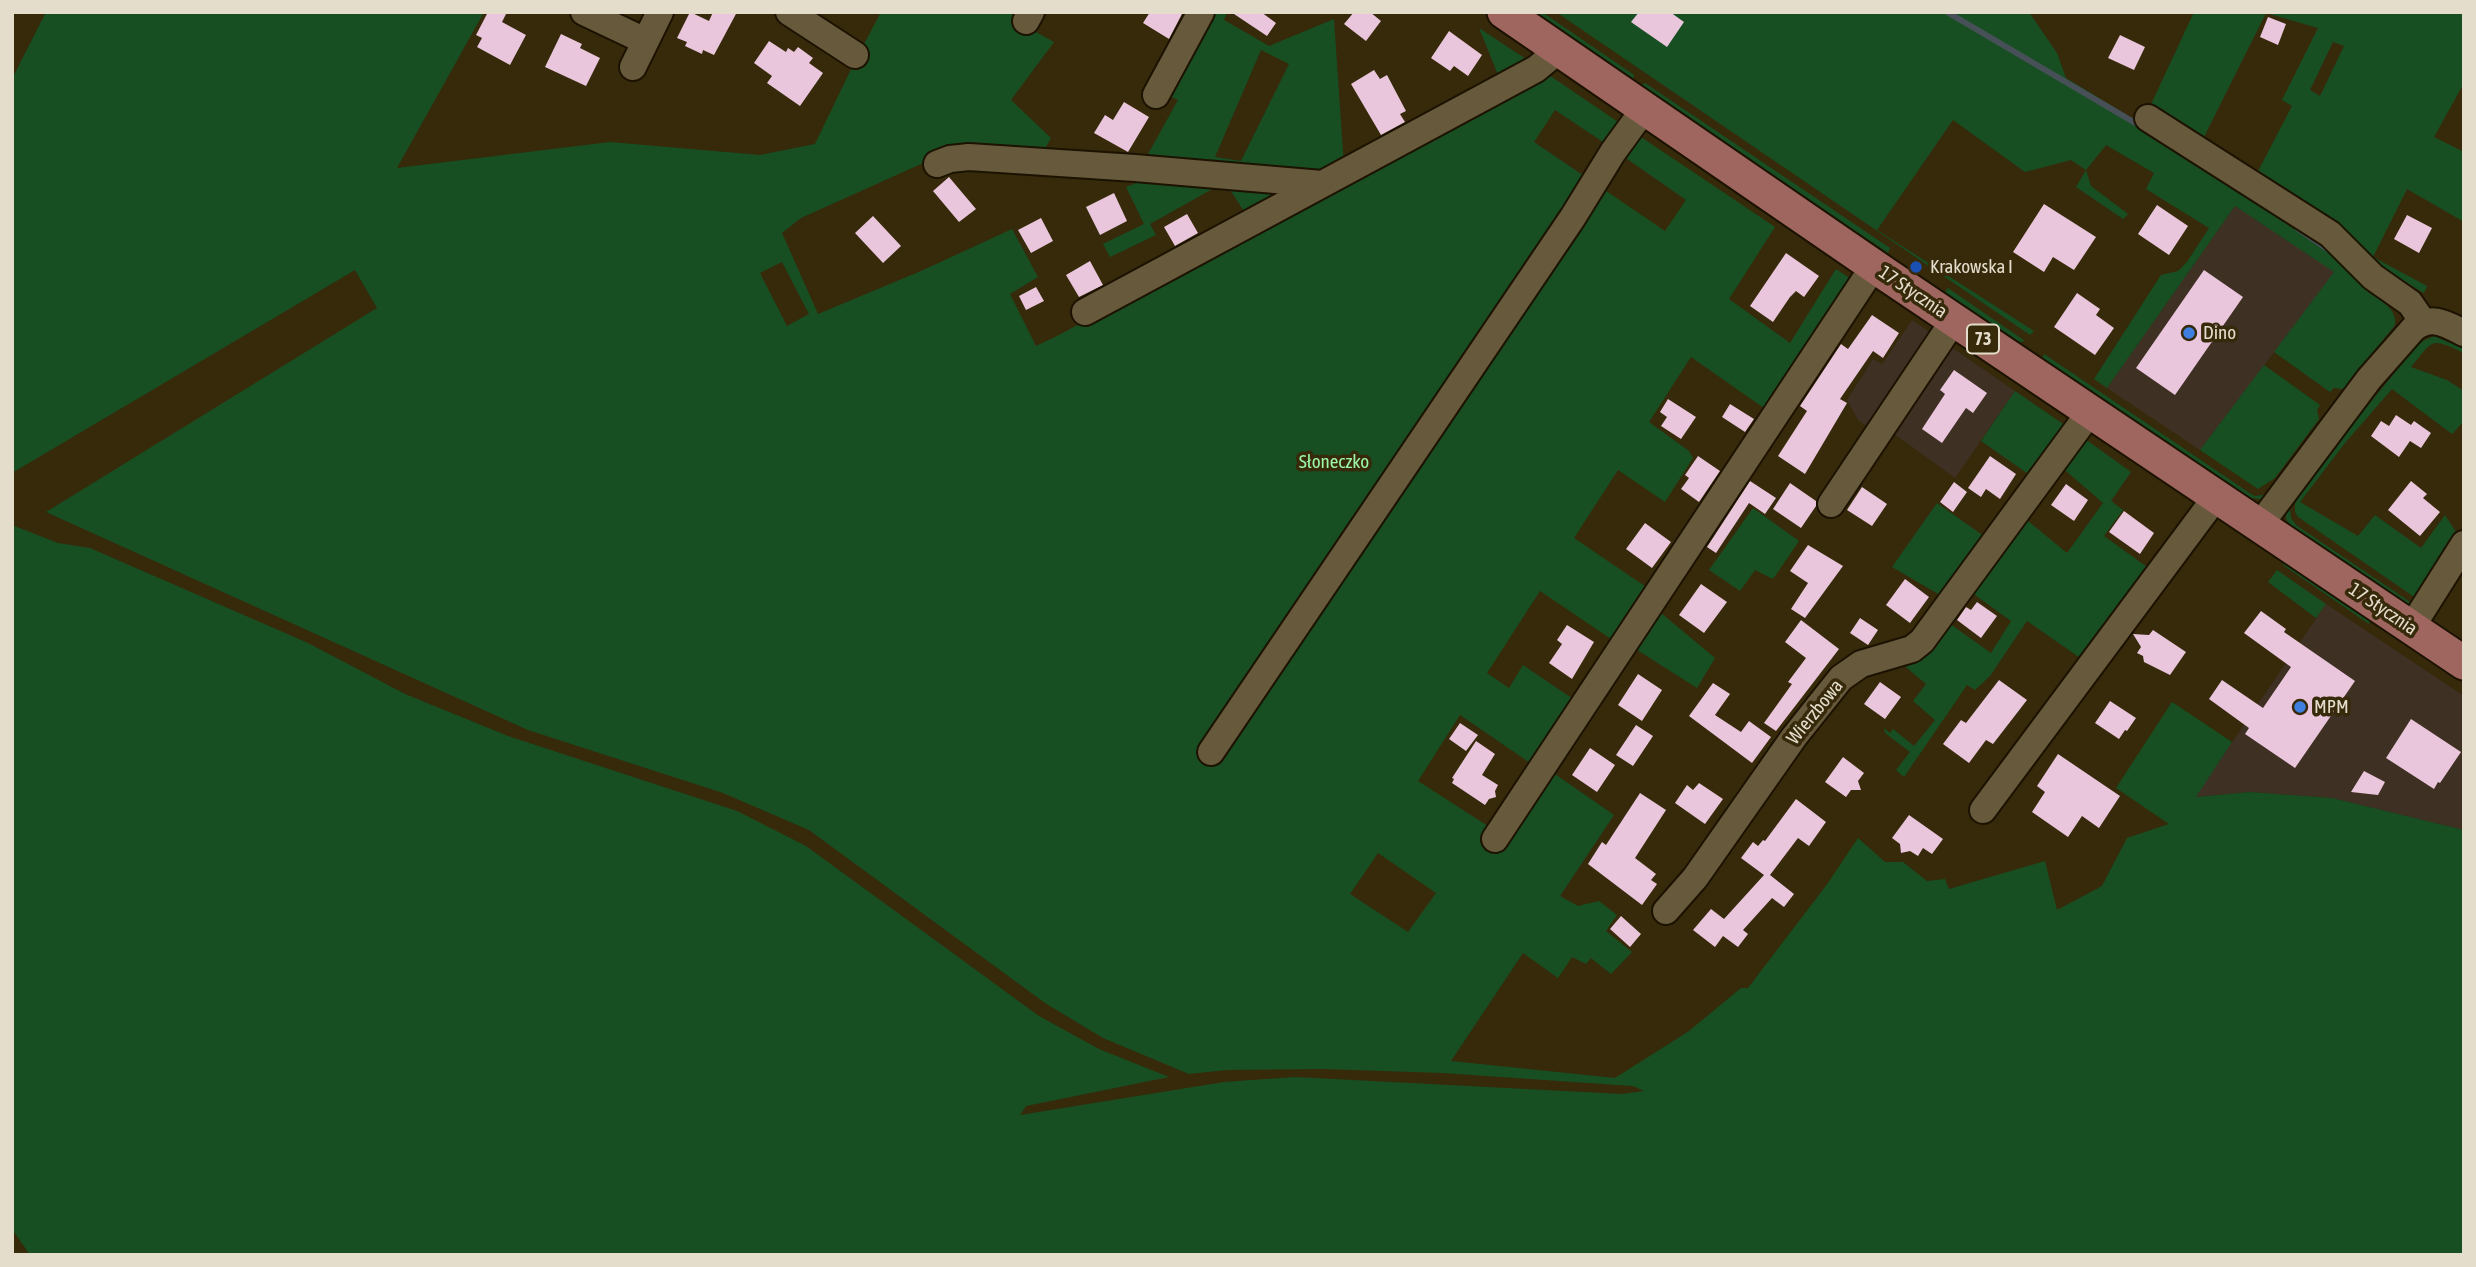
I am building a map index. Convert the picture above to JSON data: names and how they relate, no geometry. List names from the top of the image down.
{
  "streets": {
    "main road": ["17 Stycznia", "73"],
    "street": ["Wierzbowa"]
  },
  "crossings": [
    ["17 Stycznia", "Wierzbowa"]
  ],
  "parks": ["Słoneczko"],
  "places": ["Krakowska I", "Dino", "MPM"]
}
